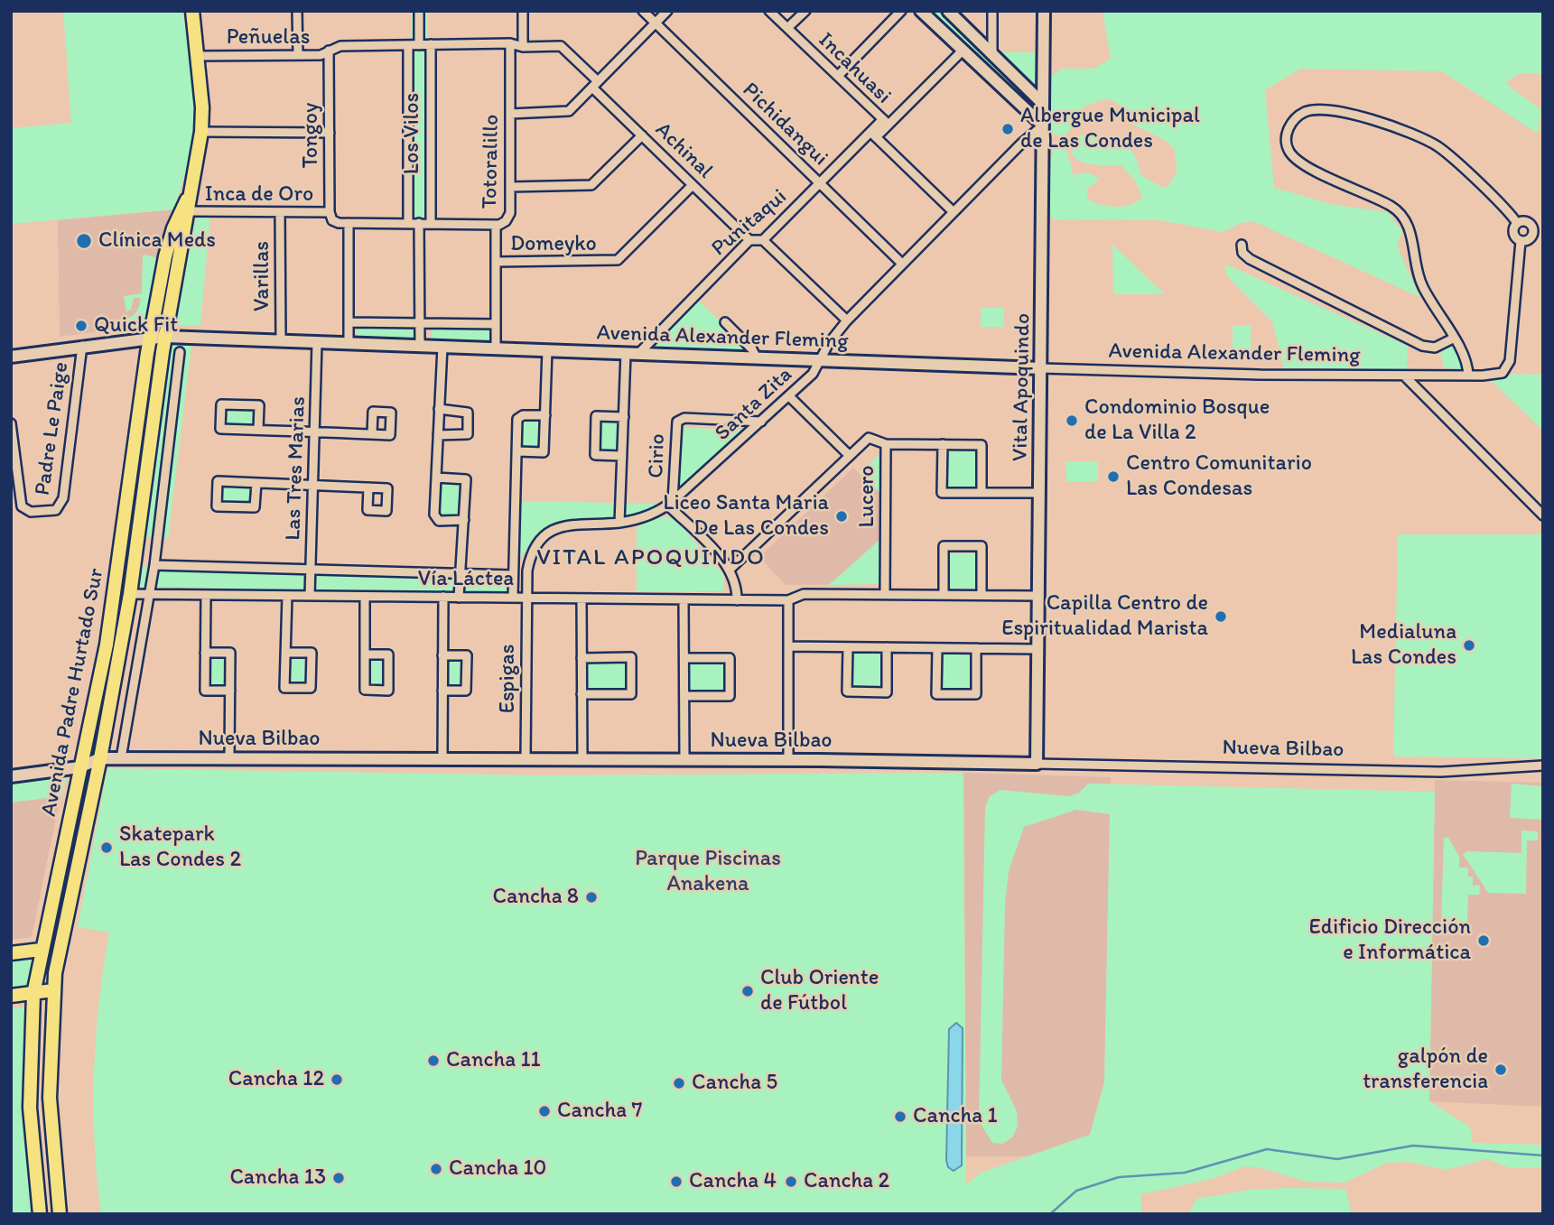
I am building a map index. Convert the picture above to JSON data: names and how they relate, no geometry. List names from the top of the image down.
{
  "streets": {
    "main road": ["Avenida Padre Hurtado Sur"],
    "street": [
      "Peñuelas",
      "Incahuasi",
      "Pichidangui",
      "Los Vilos",
      "Tongoy",
      "Achinal",
      "Totoralillo",
      "Inca de Oro",
      "Punitaqui",
      "Domeyko",
      "Varillas",
      "Avenida Alexander Fleming",
      "Vital Apoquindo",
      "Santa Zita",
      "Padre Le Paige",
      "Cirio",
      "Las Tres Marias",
      "Lucero",
      "Vía Láctea",
      "Espigas",
      "Nueva Bilbao"
    ]
  },
  "crossings": [
    ["Peñuelas", "Los Vilos"],
    ["Peñuelas", "Tongoy"],
    ["Peñuelas", "Achinal"],
    ["Peñuelas", "Totoralillo"],
    ["Peñuelas", "Avenida Padre Hurtado Sur"],
    ["Incahuasi", "Punitaqui"],
    ["Incahuasi", "Santa Zita"],
    ["Pichidangui", "Punitaqui"],
    ["Pichidangui", "Santa Zita"],
    ["Los Vilos", "Inca de Oro"],
    ["Tongoy", "Inca de Oro"],
    ["Achinal", "Punitaqui"],
    ["Achinal", "Domeyko"],
    ["Totoralillo", "Inca de Oro"],
    ["Totoralillo", "Domeyko"],
    ["Totoralillo", "Avenida Alexander Fleming"],
    ["Inca de Oro", "Varillas"],
    ["Inca de Oro", "Avenida Padre Hurtado Sur"],
    ["Punitaqui", "Avenida Alexander Fleming"],
    ["Varillas", "Avenida Alexander Fleming"],
    ["Avenida Alexander Fleming", "Vital Apoquindo"],
    ["Avenida Alexander Fleming", "Santa Zita"],
    ["Avenida Alexander Fleming", "Padre Le Paige"],
    ["Avenida Alexander Fleming", "Las Tres Marias"],
    ["Avenida Alexander Fleming", "Avenida Padre Hurtado Sur"],
    ["Vital Apoquindo", "Santa Zita"],
    ["Vital Apoquindo", "Vía Láctea"],
    ["Vital Apoquindo", "Nueva Bilbao"],
    ["Santa Zita", "Cirio"],
    ["Santa Zita", "Lucero"],
    ["Santa Zita", "Vía Láctea"],
    ["Santa Zita", "Espigas"],
    ["Cirio", "Lucero"],
    ["Las Tres Marias", "Vía Láctea"],
    ["Lucero", "Vía Láctea"],
    ["Vía Láctea", "Espigas"],
    ["Vía Láctea", "Avenida Padre Hurtado Sur"],
    ["Espigas", "Nueva Bilbao"],
    ["Avenida Padre Hurtado Sur", "Nueva Bilbao"]
  ],
  "districts": ["VITAL APOQUINDO"],
  "parks": ["Parque Piscinas Anakena"],
  "places": [
    "Albergue Municipal de Las Condes",
    "Clínica Meds",
    "Quick Fit",
    "Condominio Bosque de La Villa 2",
    "Centro Comunitario Las Condesas",
    "Liceo Santa Maria De Las Condes",
    "Capilla Centro de Espiritualidad Marista",
    "Medialuna Las Condes",
    "Skatepark Las Condes 2",
    "Cancha 8",
    "Edificio Dirección e Informática",
    "Club Oriente de Fútbol",
    "Cancha 11",
    "galpón de transferencia",
    "Cancha 12",
    "Cancha 5",
    "Cancha 7",
    "Cancha 1",
    "Cancha 10",
    "Cancha 13",
    "Cancha 4",
    "Cancha 2"
  ]
}
